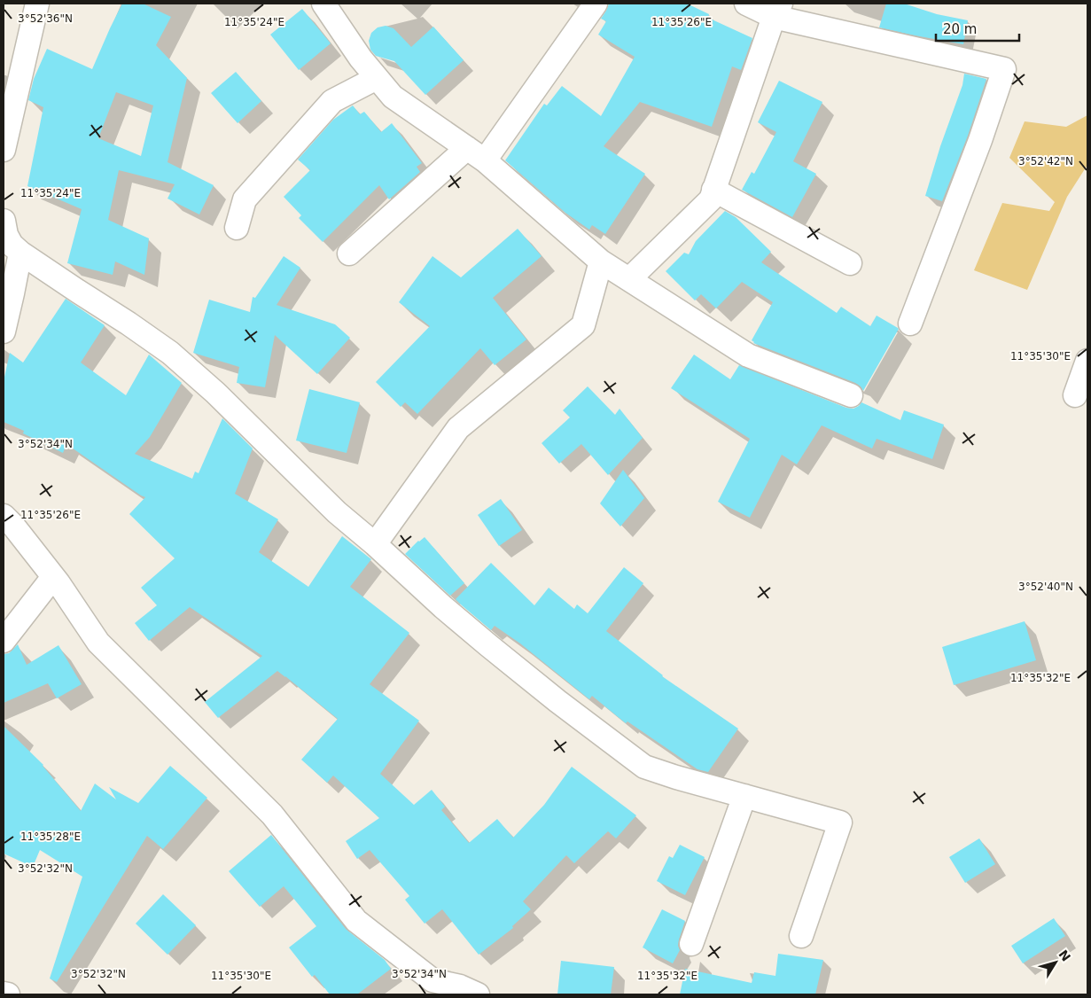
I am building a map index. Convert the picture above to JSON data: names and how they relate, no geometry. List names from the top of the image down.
{
  "scale_bar": "20 m",
  "north": "top right",
  "coordinates": [
    "3°52'36\"N",
    "11°35'24\"E",
    "11°35'26\"E",
    "3°52'42\"N",
    "11°35'30\"E",
    "3°52'34\"N",
    "3°52'40\"N",
    "11°35'32\"E",
    "11°35'28\"E",
    "3°52'32\"N"
  ]
}
